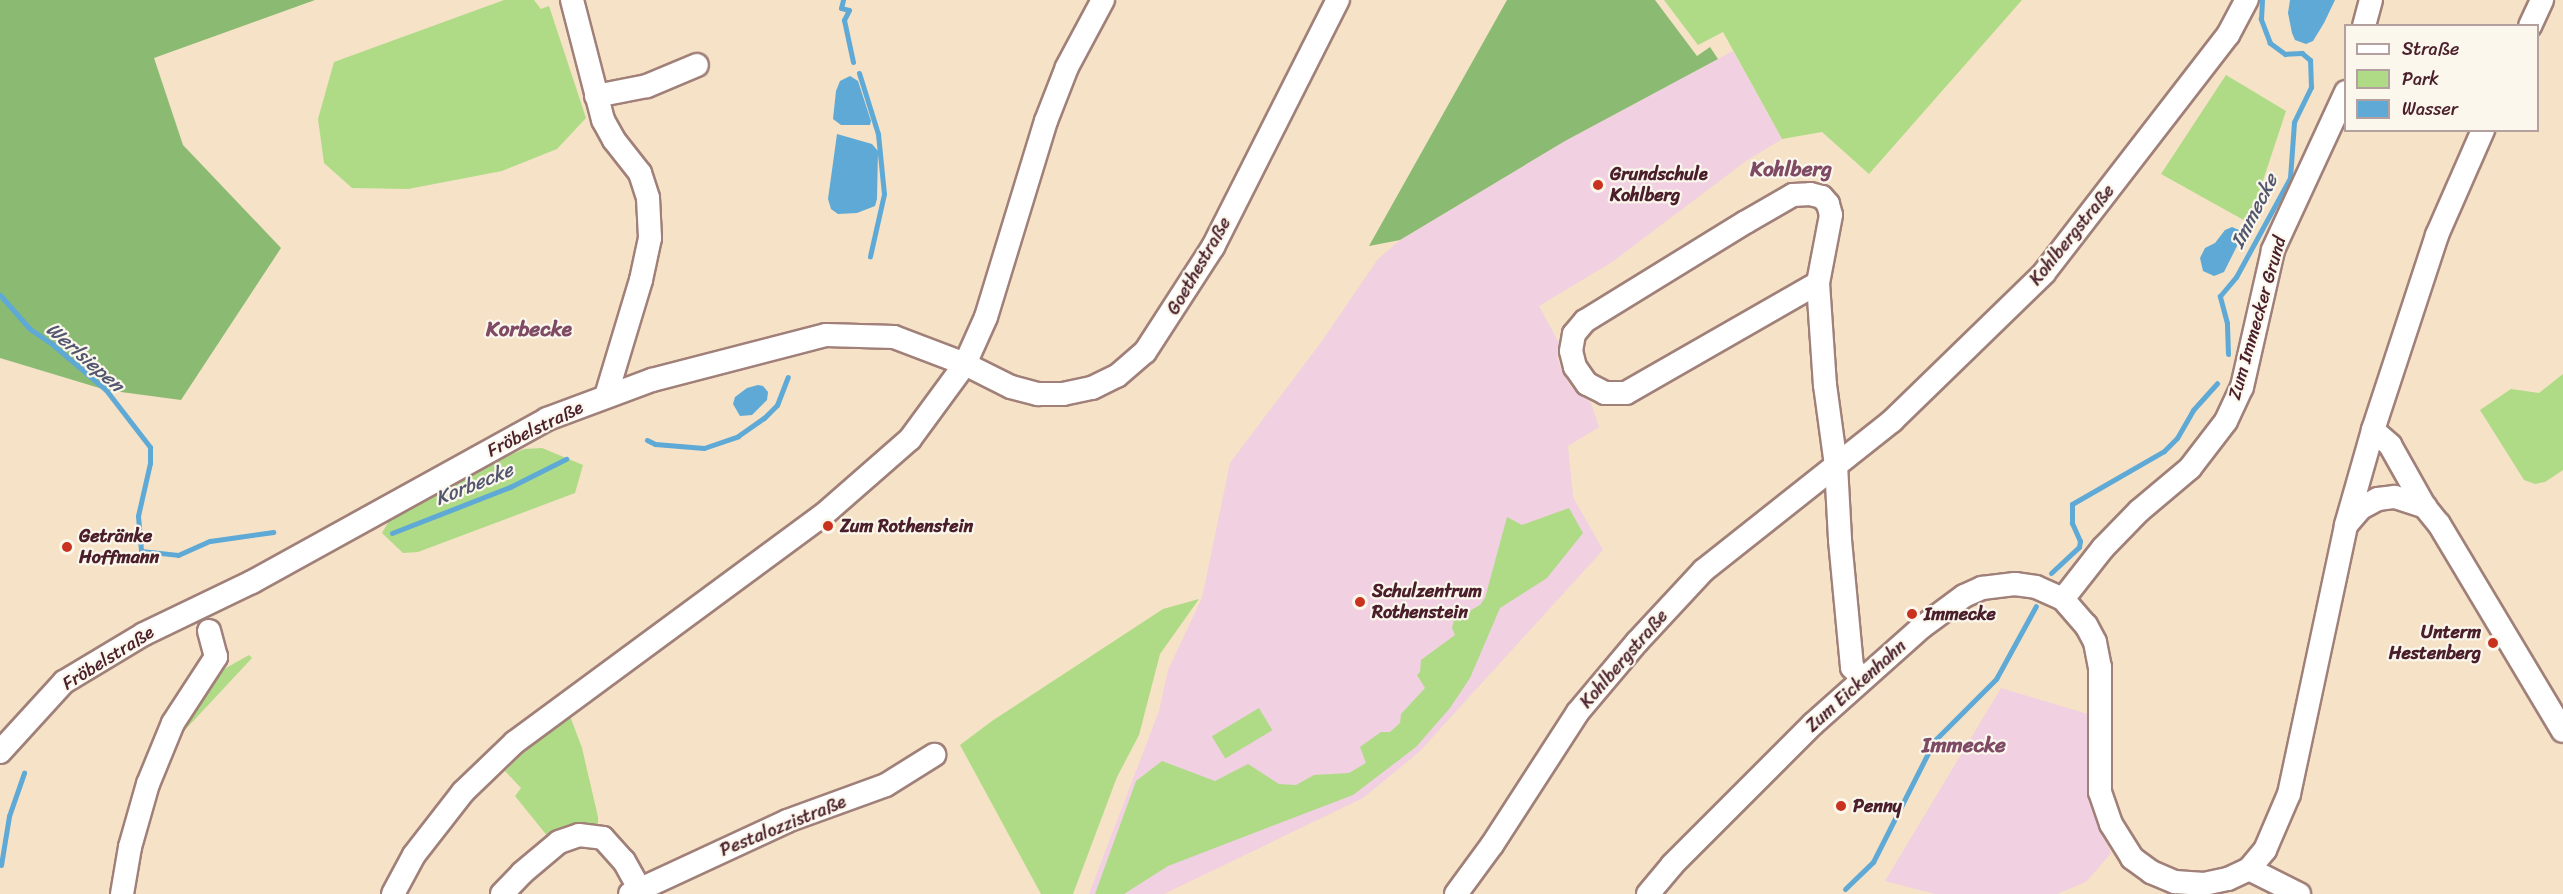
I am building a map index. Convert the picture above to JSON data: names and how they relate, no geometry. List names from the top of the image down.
{
  "streets": {
    "street": [
      "Kohlbergstraße",
      "Goethestraße",
      "Zum Immecker Grund",
      "Fröbelstraße",
      "Zum Eickenhahn",
      "Pestalozzistraße"
    ]
  },
  "crossings": [
    ["Goethestraße", "Fröbelstraße"],
    ["Zum Immecker Grund", "Zum Eickenhahn"]
  ],
  "districts": ["Kohlberg", "Korbecke", "Immecke"],
  "water": ["Immecke", "Werlsiepen", "Korbecke"],
  "places": [
    "Grundschule Kohlberg",
    "Zum Rothenstein",
    "Getränke Hoffmann",
    "Schulzentrum Rothenstein",
    "Immecke",
    "Unterm Hestenberg",
    "Penny"
  ],
  "legend": ["Straße", "Park", "Wasser"]
}
